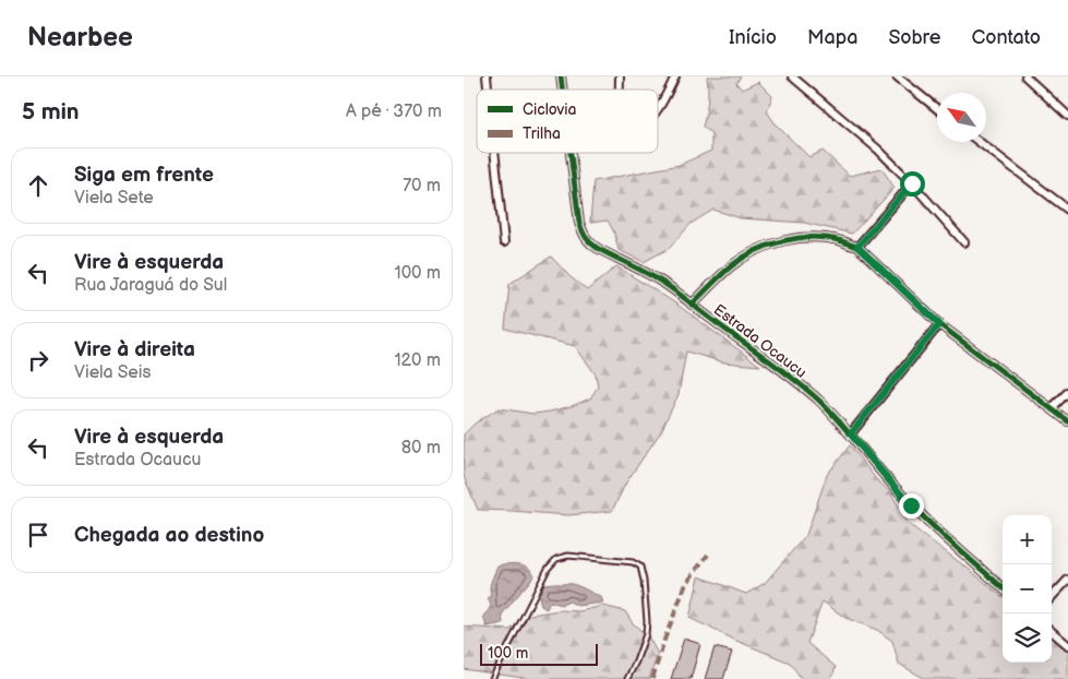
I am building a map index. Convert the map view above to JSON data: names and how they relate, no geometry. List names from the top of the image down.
{
  "streets": {
    "street": ["Estrada Ocaucu"]
  },
  "legend": ["Ciclovia", "Trilha"],
  "scale_bar": "100 m",
  "north": "top left",
  "page": {
    "header": "Nearbee",
    "nav": [
      "Início",
      "Mapa",
      "Sobre",
      "Contato"
    ],
    "heading": ["5 min", "A pé · 370 m"],
    "list": [
      ["Siga em frente", "Viela Sete", "70 m"],
      ["Vire à esquerda", "Rua Jaraguá do Sul", "100 m"],
      ["Vire à direita", "Viela Seis", "120 m"],
      ["Vire à esquerda", "Estrada Ocaucu", "80 m"],
      "Chegada ao destino"
    ],
    "map_buttons": ["+", "−"],
    "scale": "100 m"
  }
}
